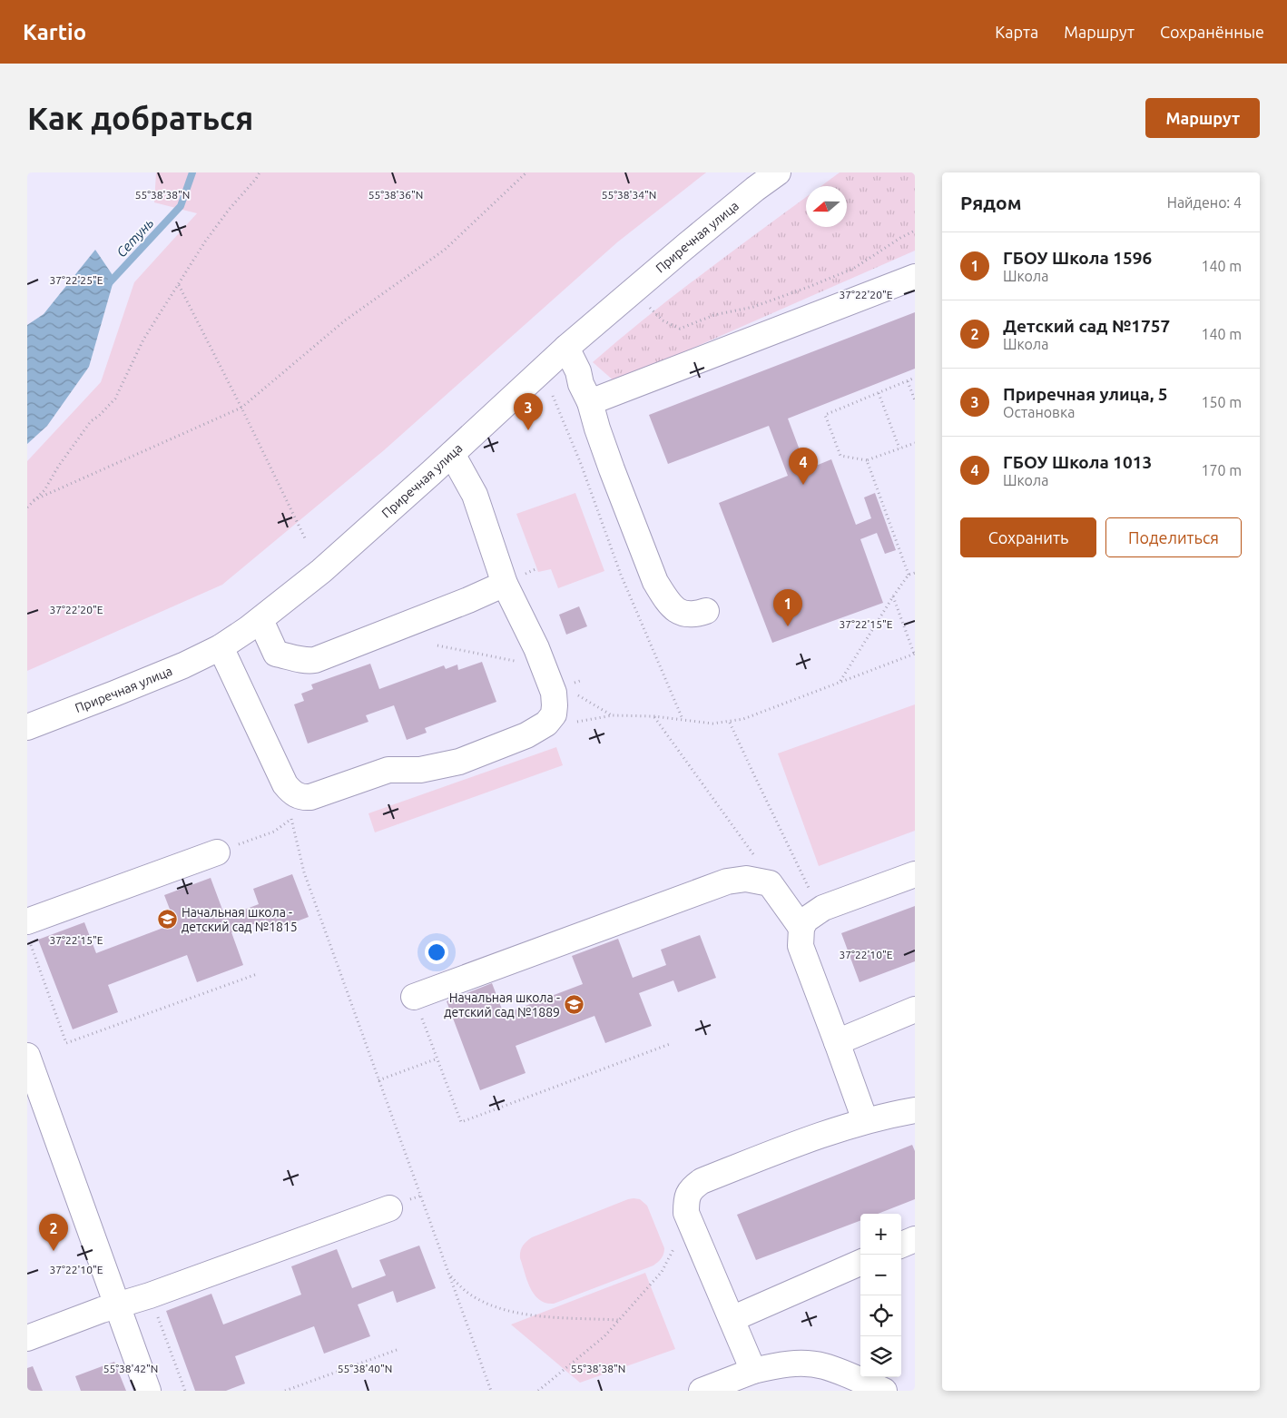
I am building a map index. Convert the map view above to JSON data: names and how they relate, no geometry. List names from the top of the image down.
{
  "streets": {
    "street": ["Приречная улица"]
  },
  "water": ["Сетунь"],
  "places": {
    "school or university": ["Начальная школа - детский сад №1815", "Начальная школа - детский сад №1889"]
  },
  "north": "left",
  "page": {
    "header": "Kartio",
    "nav": ["Карта", "Маршрут", "Сохранённые"],
    "buttons": [
      "Маршрут",
      ["Сохранить", "Поделиться"]
    ],
    "title": "Как добраться",
    "heading": ["Рядом", "Найдено: 4"],
    "list": [
      {
        "mark": "1",
        "name": "ГБОУ Школа 1596",
        "note": "Школа",
        "value": "140 m"
      },
      {
        "mark": "2",
        "name": "Детский сад №1757",
        "note": "Школа",
        "value": "140 m"
      },
      {
        "mark": "3",
        "name": "Приречная улица, 5",
        "note": "Остановка",
        "value": "150 m"
      },
      {
        "mark": "4",
        "name": "ГБОУ Школа 1013",
        "note": "Школа",
        "value": "170 m"
      }
    ],
    "pins": [
      "3",
      "4",
      "1",
      "2"
    ],
    "map_buttons": ["+", "−"]
  },
  "coordinates": [
    "55°38'38\"N",
    "55°38'36\"N",
    "55°38'34\"N",
    "37°22'25\"E",
    "37°22'20\"E",
    "37°22'15\"E",
    "37°22'10\"E",
    "55°38'42\"N",
    "55°38'40\"N"
  ]
}
